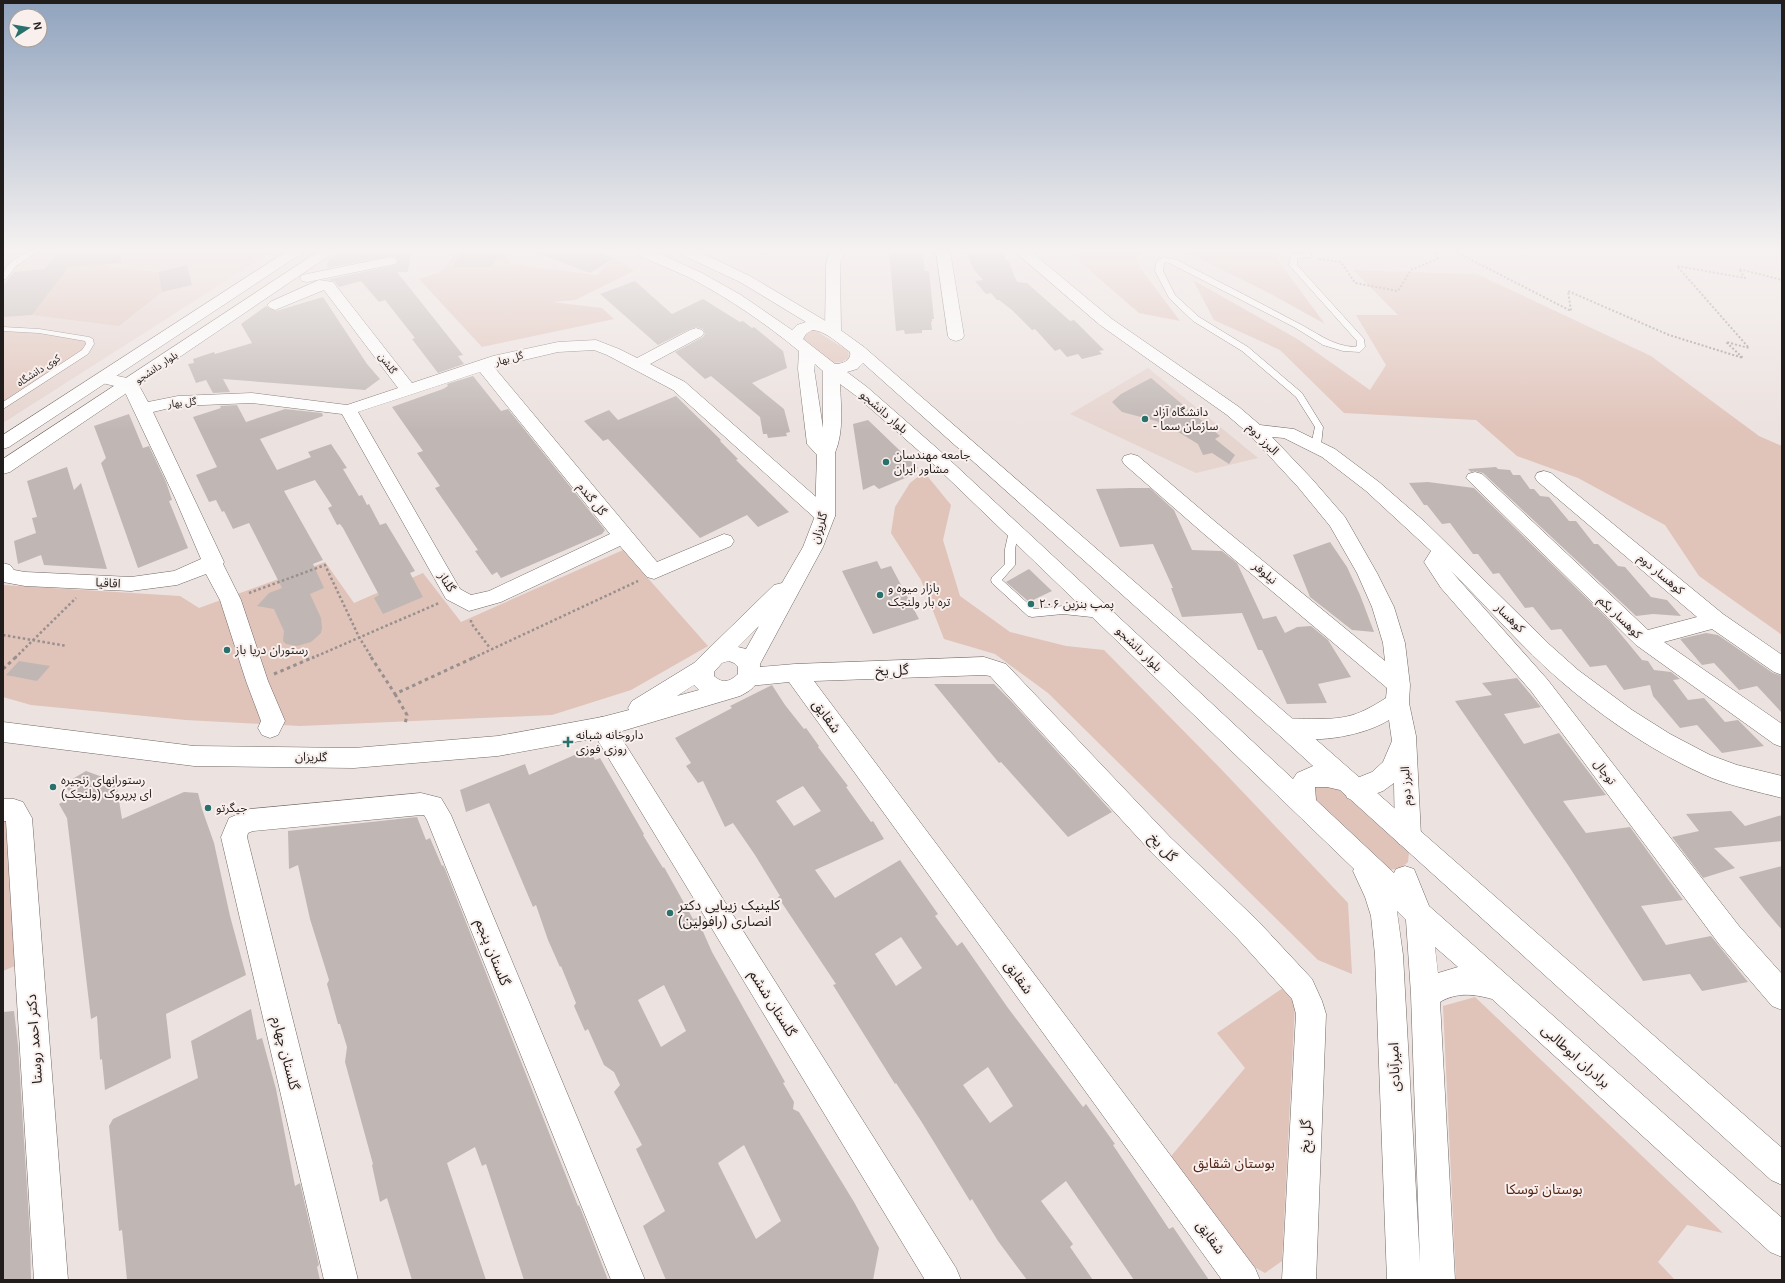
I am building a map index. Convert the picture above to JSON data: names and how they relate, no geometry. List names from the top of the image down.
{
  "streets": {
    "street": [
      "گل بهار",
      "گلشن",
      "بلوار دانشجو",
      "البرز دوم",
      "گل گندم",
      "گلریزان",
      "نیلوفر",
      "کوهسار دوم",
      "گلناز",
      "اقاقیا",
      "کوهسار یکم",
      "کوهسار",
      "گل یخ",
      "شقایق",
      "توچال",
      "گلستان پنجم",
      "گلستان ششم",
      "دکتر احمد روستا",
      "گلستان چهارم",
      "برادران ابوطالبی",
      "امیرآبادی"
    ],
    "lane": ["کوی دانشگاه"]
  },
  "crossings": [
    ["گل بهار", "گلشن"],
    ["گل بهار", "گل گندم"],
    ["گل بهار", "گلریزان"],
    ["گل بهار", "گلناز"],
    ["بلوار دانشجو", "گلریزان"],
    ["بلوار دانشجو", "برادران ابوطالبی"],
    ["بلوار دانشجو", "امیرآبادی"],
    ["البرز دوم", "نیلوفر"],
    ["البرز دوم", "کوهسار"],
    ["گلریزان", "گل یخ"],
    ["گلریزان", "گلستان ششم"],
    ["کوهسار", "توچال"],
    ["گل یخ", "شقایق"],
    ["گلستان پنجم", "گلستان چهارم"],
    ["برادران ابوطالبی", "امیرآبادی"]
  ],
  "parks": ["بوستان شقایق", "بوستان توسکا"],
  "places": {
    "other": [
      "دانشگاه آزاد - سازمان سما",
      "جامعه مهندسان مشاور ایران",
      "بازار میوه و تره بار ولنجک",
      "پمپ بنزین ۲۰۶",
      "رستوران دریا باز",
      "رستورانهای زنجیره ای پرپروک (ولنجک)",
      "جیگرتو",
      "کلینیک زیبایی دکتر انصاری (رافولین)"
    ],
    "health": ["داروخانه شبانه روزی فوزی"]
  },
  "north": "right"
}
